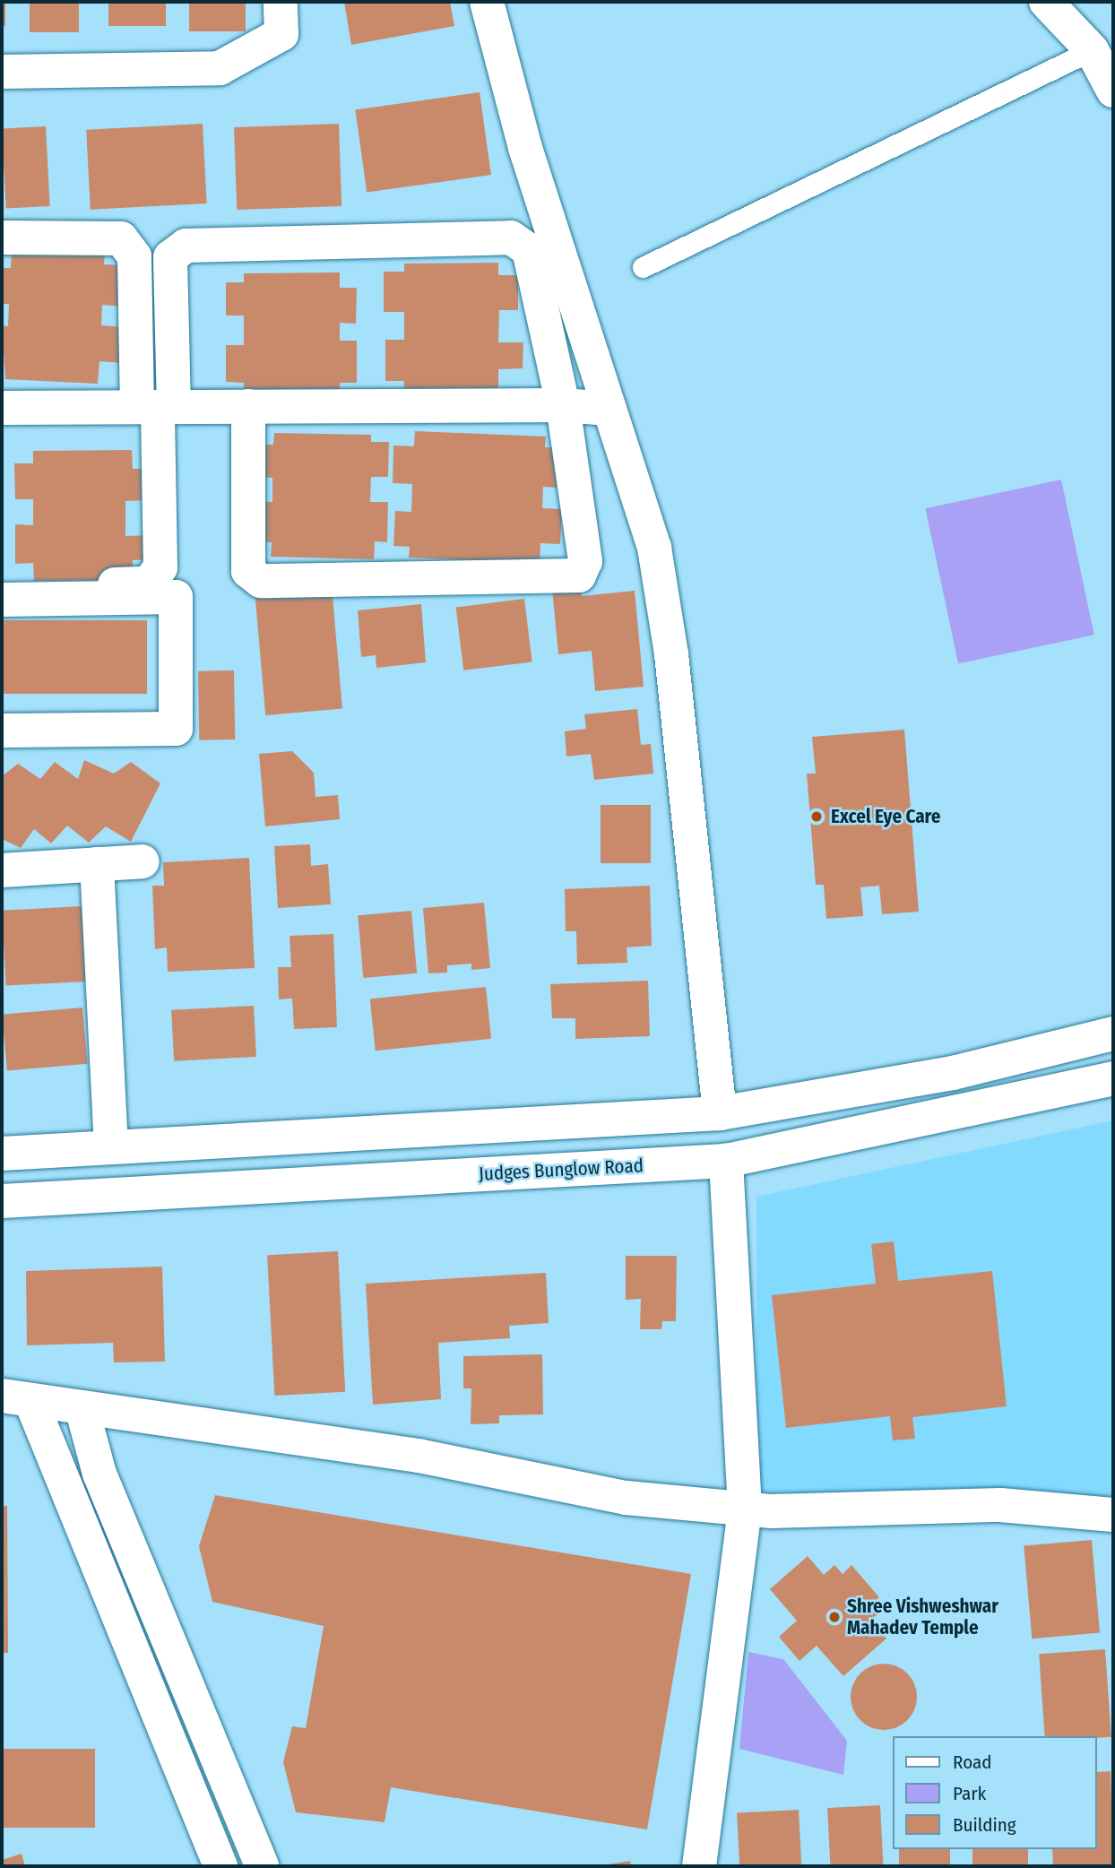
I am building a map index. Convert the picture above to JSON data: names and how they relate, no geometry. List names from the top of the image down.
{
  "streets": {
    "street": ["Judges Bunglow Road"]
  },
  "places": ["Excel Eye Care", "Shree Vishweshwar Mahadev Temple"],
  "legend": ["Road", "Park", "Building"]
}
